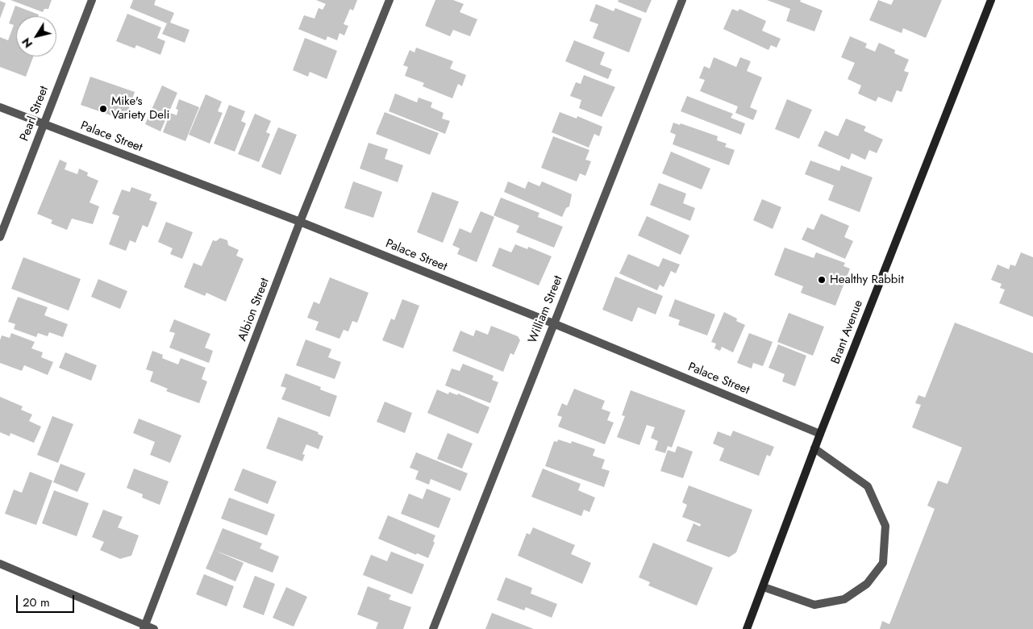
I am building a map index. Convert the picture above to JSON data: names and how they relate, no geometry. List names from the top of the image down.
{
  "streets": {
    "main road": ["Brant Avenue"],
    "street": [
      "Pearl Street",
      "Palace Street",
      "Albion Street",
      "William Street"
    ]
  },
  "crossings": [
    ["Pearl Street", "Palace Street"],
    ["Palace Street", "Albion Street"],
    ["Palace Street", "William Street"],
    ["Palace Street", "Brant Avenue"]
  ],
  "places": ["Mike's Variety Deli", "Healthy Rabbit"],
  "scale_bar": "20 m",
  "north": "bottom left"
}
